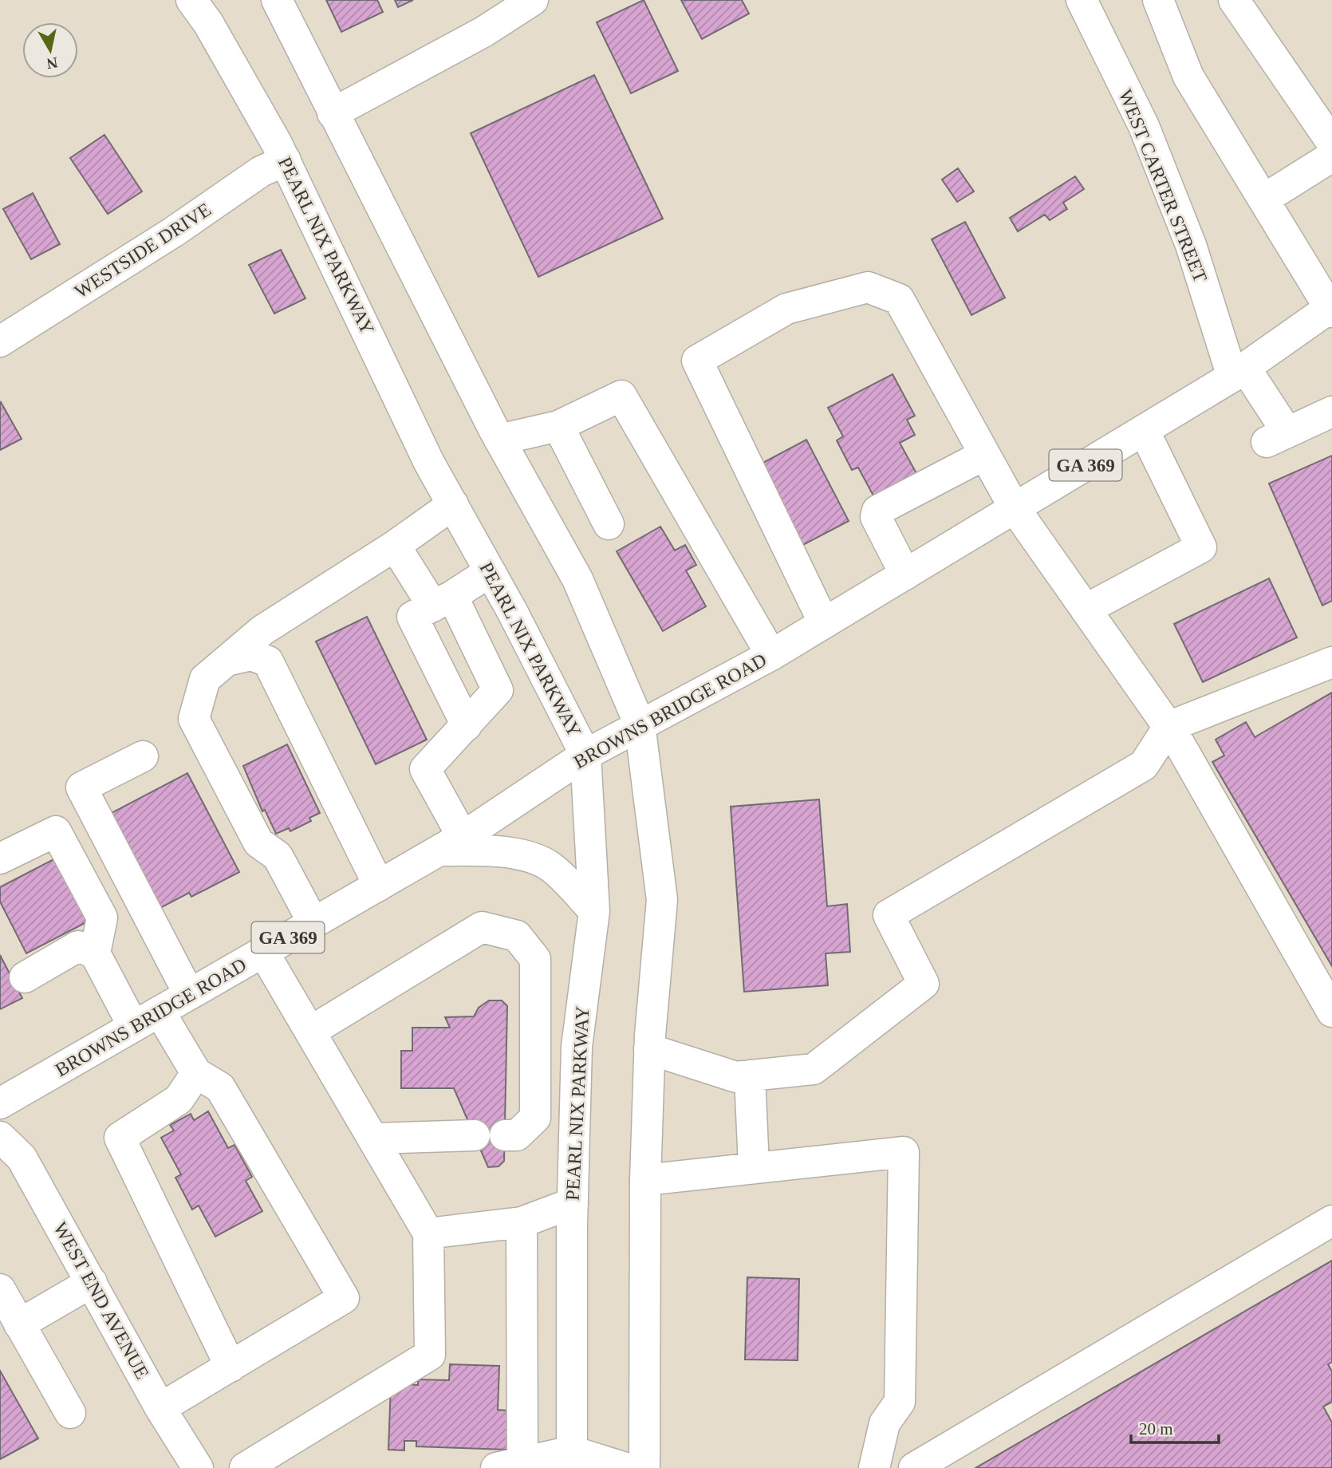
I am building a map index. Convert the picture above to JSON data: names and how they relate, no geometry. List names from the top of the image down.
{
  "streets": {
    "main road": [
      "WEST CARTER STREET",
      "PEARL NIX PARKWAY",
      "WESTSIDE DRIVE",
      "GA 369",
      "BROWNS BRIDGE ROAD",
      "WEST END AVENUE"
    ]
  },
  "crossings": [
    ["WEST CARTER STREET", "BROWNS BRIDGE ROAD"],
    ["PEARL NIX PARKWAY", "WESTSIDE DRIVE"],
    ["PEARL NIX PARKWAY", "BROWNS BRIDGE ROAD"]
  ],
  "scale_bar": "20 m",
  "north": "bottom"
}
